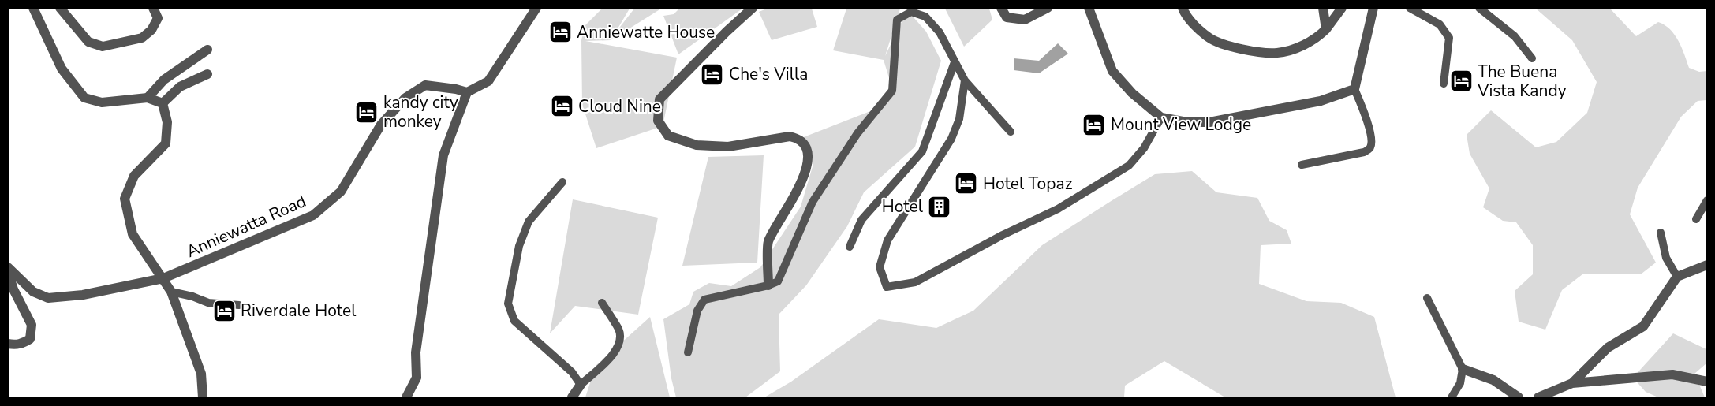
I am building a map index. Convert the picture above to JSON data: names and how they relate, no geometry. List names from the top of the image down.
{
  "streets": {
    "street": ["Anniewatta Road"]
  },
  "places": {
    "hotel": [
      "Anniewatte House",
      "Che's Villa",
      "The Buena Vista Kandy",
      "Cloud Nine",
      "kandy city monkey",
      "Mount View Lodge",
      "Hotel Topaz",
      "Riverdale Hotel"
    ],
    "building": ["Hotel"]
  }
}
